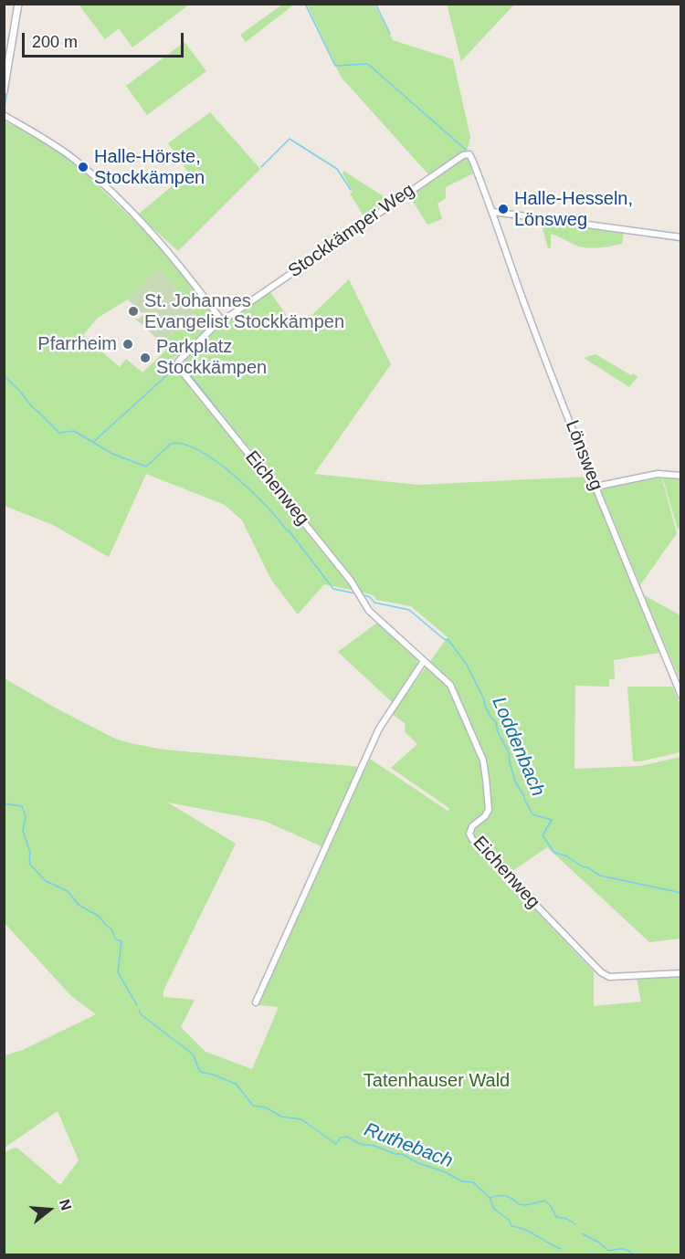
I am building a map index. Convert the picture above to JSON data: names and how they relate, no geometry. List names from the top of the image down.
{
  "streets": {
    "street": ["Stockkämper Weg", "Lönsweg", "Eichenweg"]
  },
  "crossings": [
    ["Stockkämper Weg", "Lönsweg"],
    ["Stockkämper Weg", "Eichenweg"]
  ],
  "water": ["Loddenbach", "Ruthebach"],
  "parks": ["Tatenhauser Wald"],
  "places": [
    "Halle-Hörste, Stockkämpen",
    "Halle-Hesseln, Lönsweg",
    "St. Johannes Evangelist Stockkämpen",
    "Pfarrheim",
    "Parkplatz Stockkämpen"
  ],
  "scale_bar": "200 m",
  "north": "right"
}
